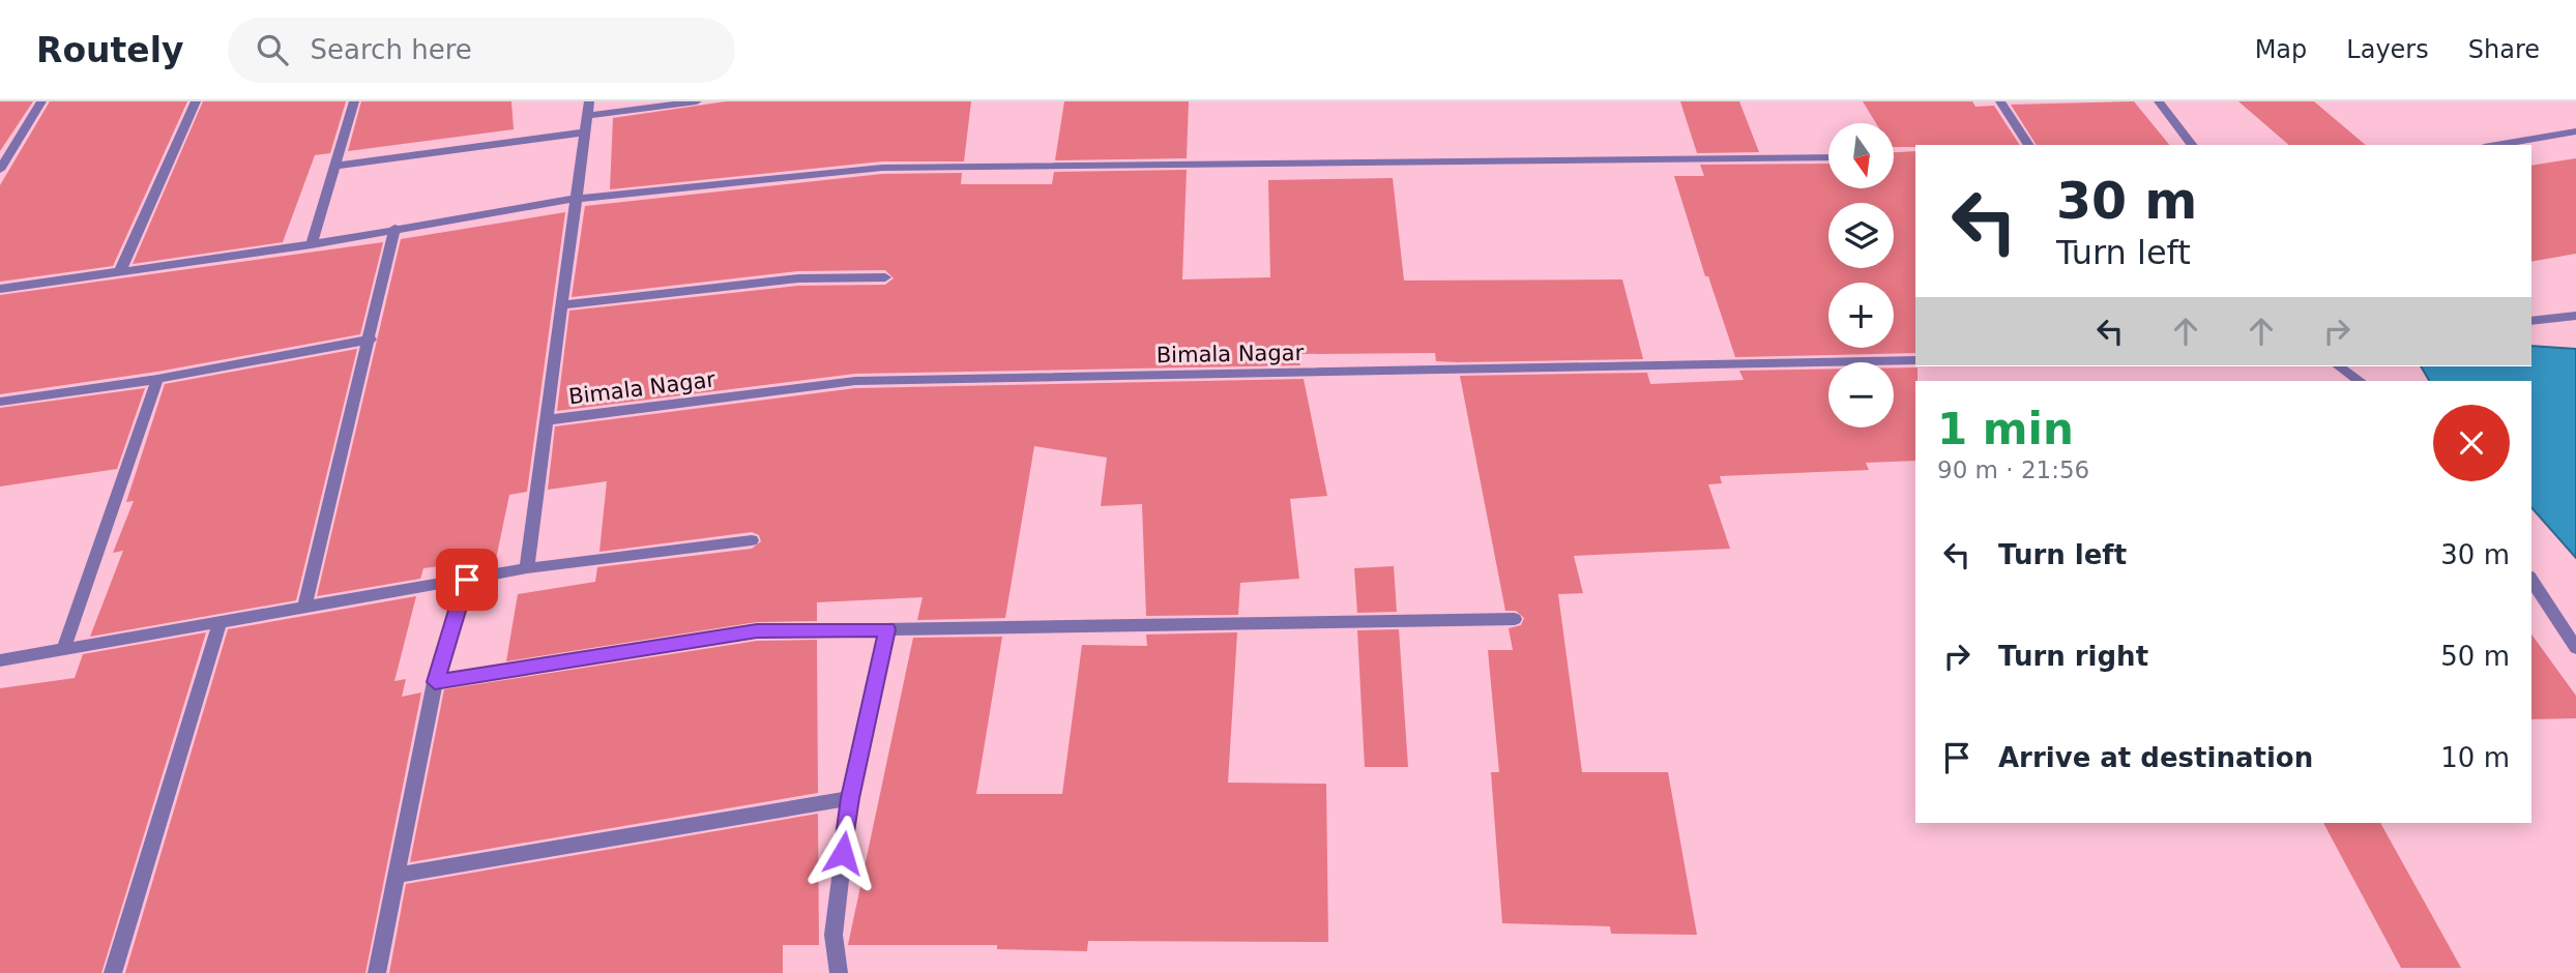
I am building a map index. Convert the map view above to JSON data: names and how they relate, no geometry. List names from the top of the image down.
{
  "streets": {
    "street": ["Bimala Nagar"]
  },
  "north": "bottom",
  "page": {
    "header": "Routely",
    "search": "Search here",
    "nav": ["Map", "Layers", "Share"],
    "map_buttons": ["+", "−"],
    "turn": ["30 m", "Turn left"],
    "heading": ["1 min", "90 m · 21:56"],
    "list": [
      {
        "name": "Turn left",
        "value": "30 m"
      },
      {
        "name": "Turn right",
        "value": "50 m"
      },
      {
        "name": "Arrive at destination",
        "value": "10 m"
      }
    ]
  }
}
